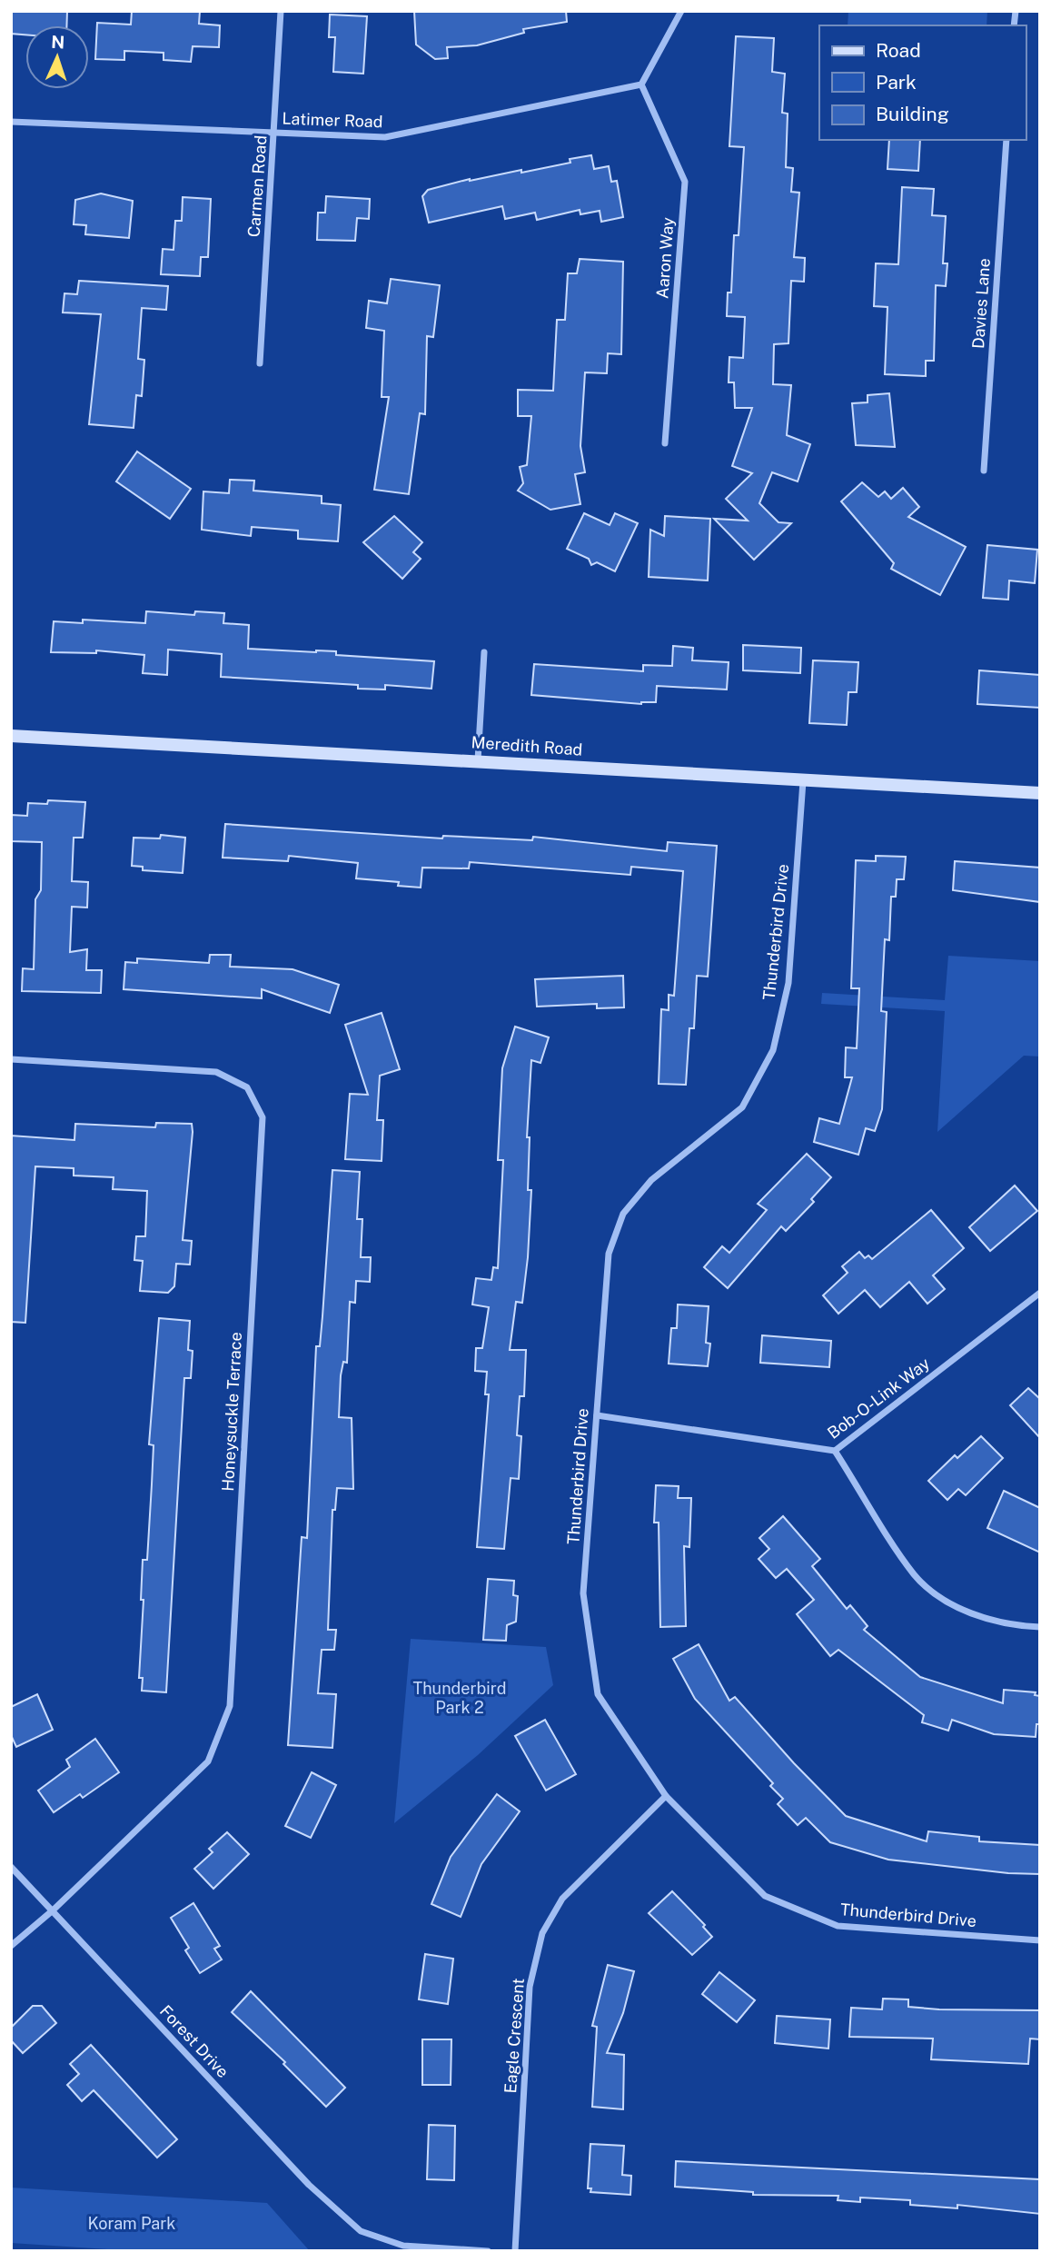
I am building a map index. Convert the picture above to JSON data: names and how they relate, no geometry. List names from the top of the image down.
{
  "streets": {
    "street": [
      "Latimer Road",
      "Carmen Road",
      "Aaron Way",
      "Davies Lane",
      "Meredith Road",
      "Thunderbird Drive",
      "Bob-O-Link Way",
      "Honeysuckle Terrace",
      "Eagle Crescent",
      "Forest Drive"
    ]
  },
  "crossings": [
    ["Latimer Road", "Carmen Road"],
    ["Latimer Road", "Aaron Way"],
    ["Meredith Road", "Thunderbird Drive"],
    ["Thunderbird Drive", "Bob-O-Link Way"],
    ["Thunderbird Drive", "Eagle Crescent"],
    ["Honeysuckle Terrace", "Forest Drive"]
  ],
  "parks": ["Thunderbird Park 2", "Koram Park"],
  "legend": ["Road", "Park", "Building"],
  "north": "top"
}
